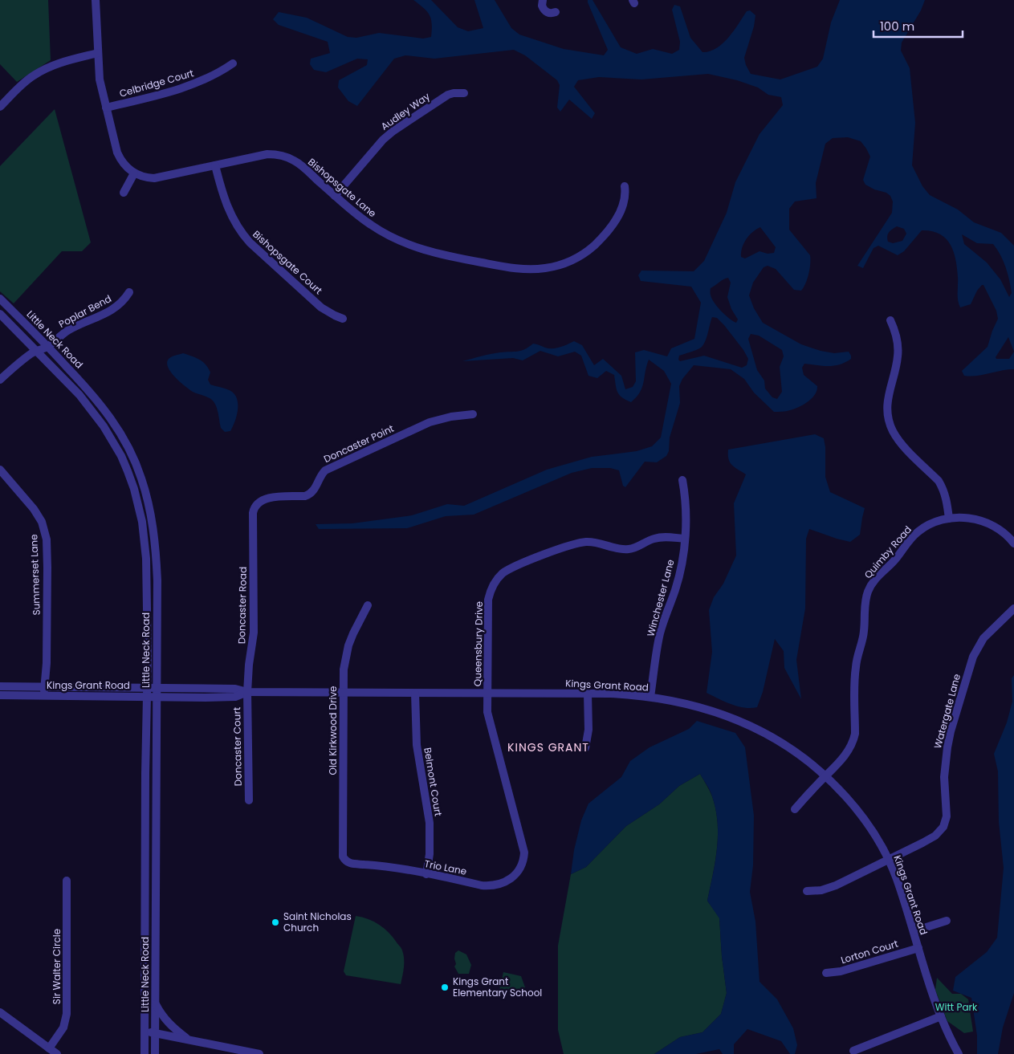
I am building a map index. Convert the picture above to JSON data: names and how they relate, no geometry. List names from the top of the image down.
{
  "streets": {
    "street": [
      "Celbridge Court",
      "Audley Way",
      "Bishopsgate Lane",
      "Bishopsgate Court",
      "Poplar Bend",
      "Little Neck Road",
      "Doncaster Point",
      "Quimby Road",
      "Summerset Lane",
      "Winchester Lane",
      "Doncaster Road",
      "Queensbury Drive",
      "Kings Grant Road",
      "Watergate Lane",
      "Old Kirkwood Drive",
      "Doncaster Court",
      "Belmont Court",
      "Trio Lane",
      "Lorton Court",
      "Sir Walter Circle"
    ]
  },
  "crossings": [
    ["Audley Way", "Bishopsgate Lane"],
    ["Bishopsgate Lane", "Bishopsgate Court"],
    ["Poplar Bend", "Little Neck Road"],
    ["Little Neck Road", "Kings Grant Road"],
    ["Doncaster Point", "Doncaster Road"],
    ["Quimby Road", "Kings Grant Road"],
    ["Summerset Lane", "Kings Grant Road"],
    ["Winchester Lane", "Queensbury Drive"],
    ["Winchester Lane", "Kings Grant Road"],
    ["Doncaster Road", "Kings Grant Road"],
    ["Doncaster Road", "Doncaster Court"],
    ["Queensbury Drive", "Kings Grant Road"],
    ["Queensbury Drive", "Trio Lane"],
    ["Kings Grant Road", "Watergate Lane"],
    ["Kings Grant Road", "Old Kirkwood Drive"],
    ["Kings Grant Road", "Doncaster Court"],
    ["Kings Grant Road", "Belmont Court"],
    ["Kings Grant Road", "Lorton Court"],
    ["Old Kirkwood Drive", "Trio Lane"],
    ["Belmont Court", "Trio Lane"]
  ],
  "districts": ["KINGS GRANT"],
  "parks": ["Witt Park"],
  "places": ["Saint Nicholas Church", "Kings Grant Elementary School"],
  "scale_bar": "100 m"
}
